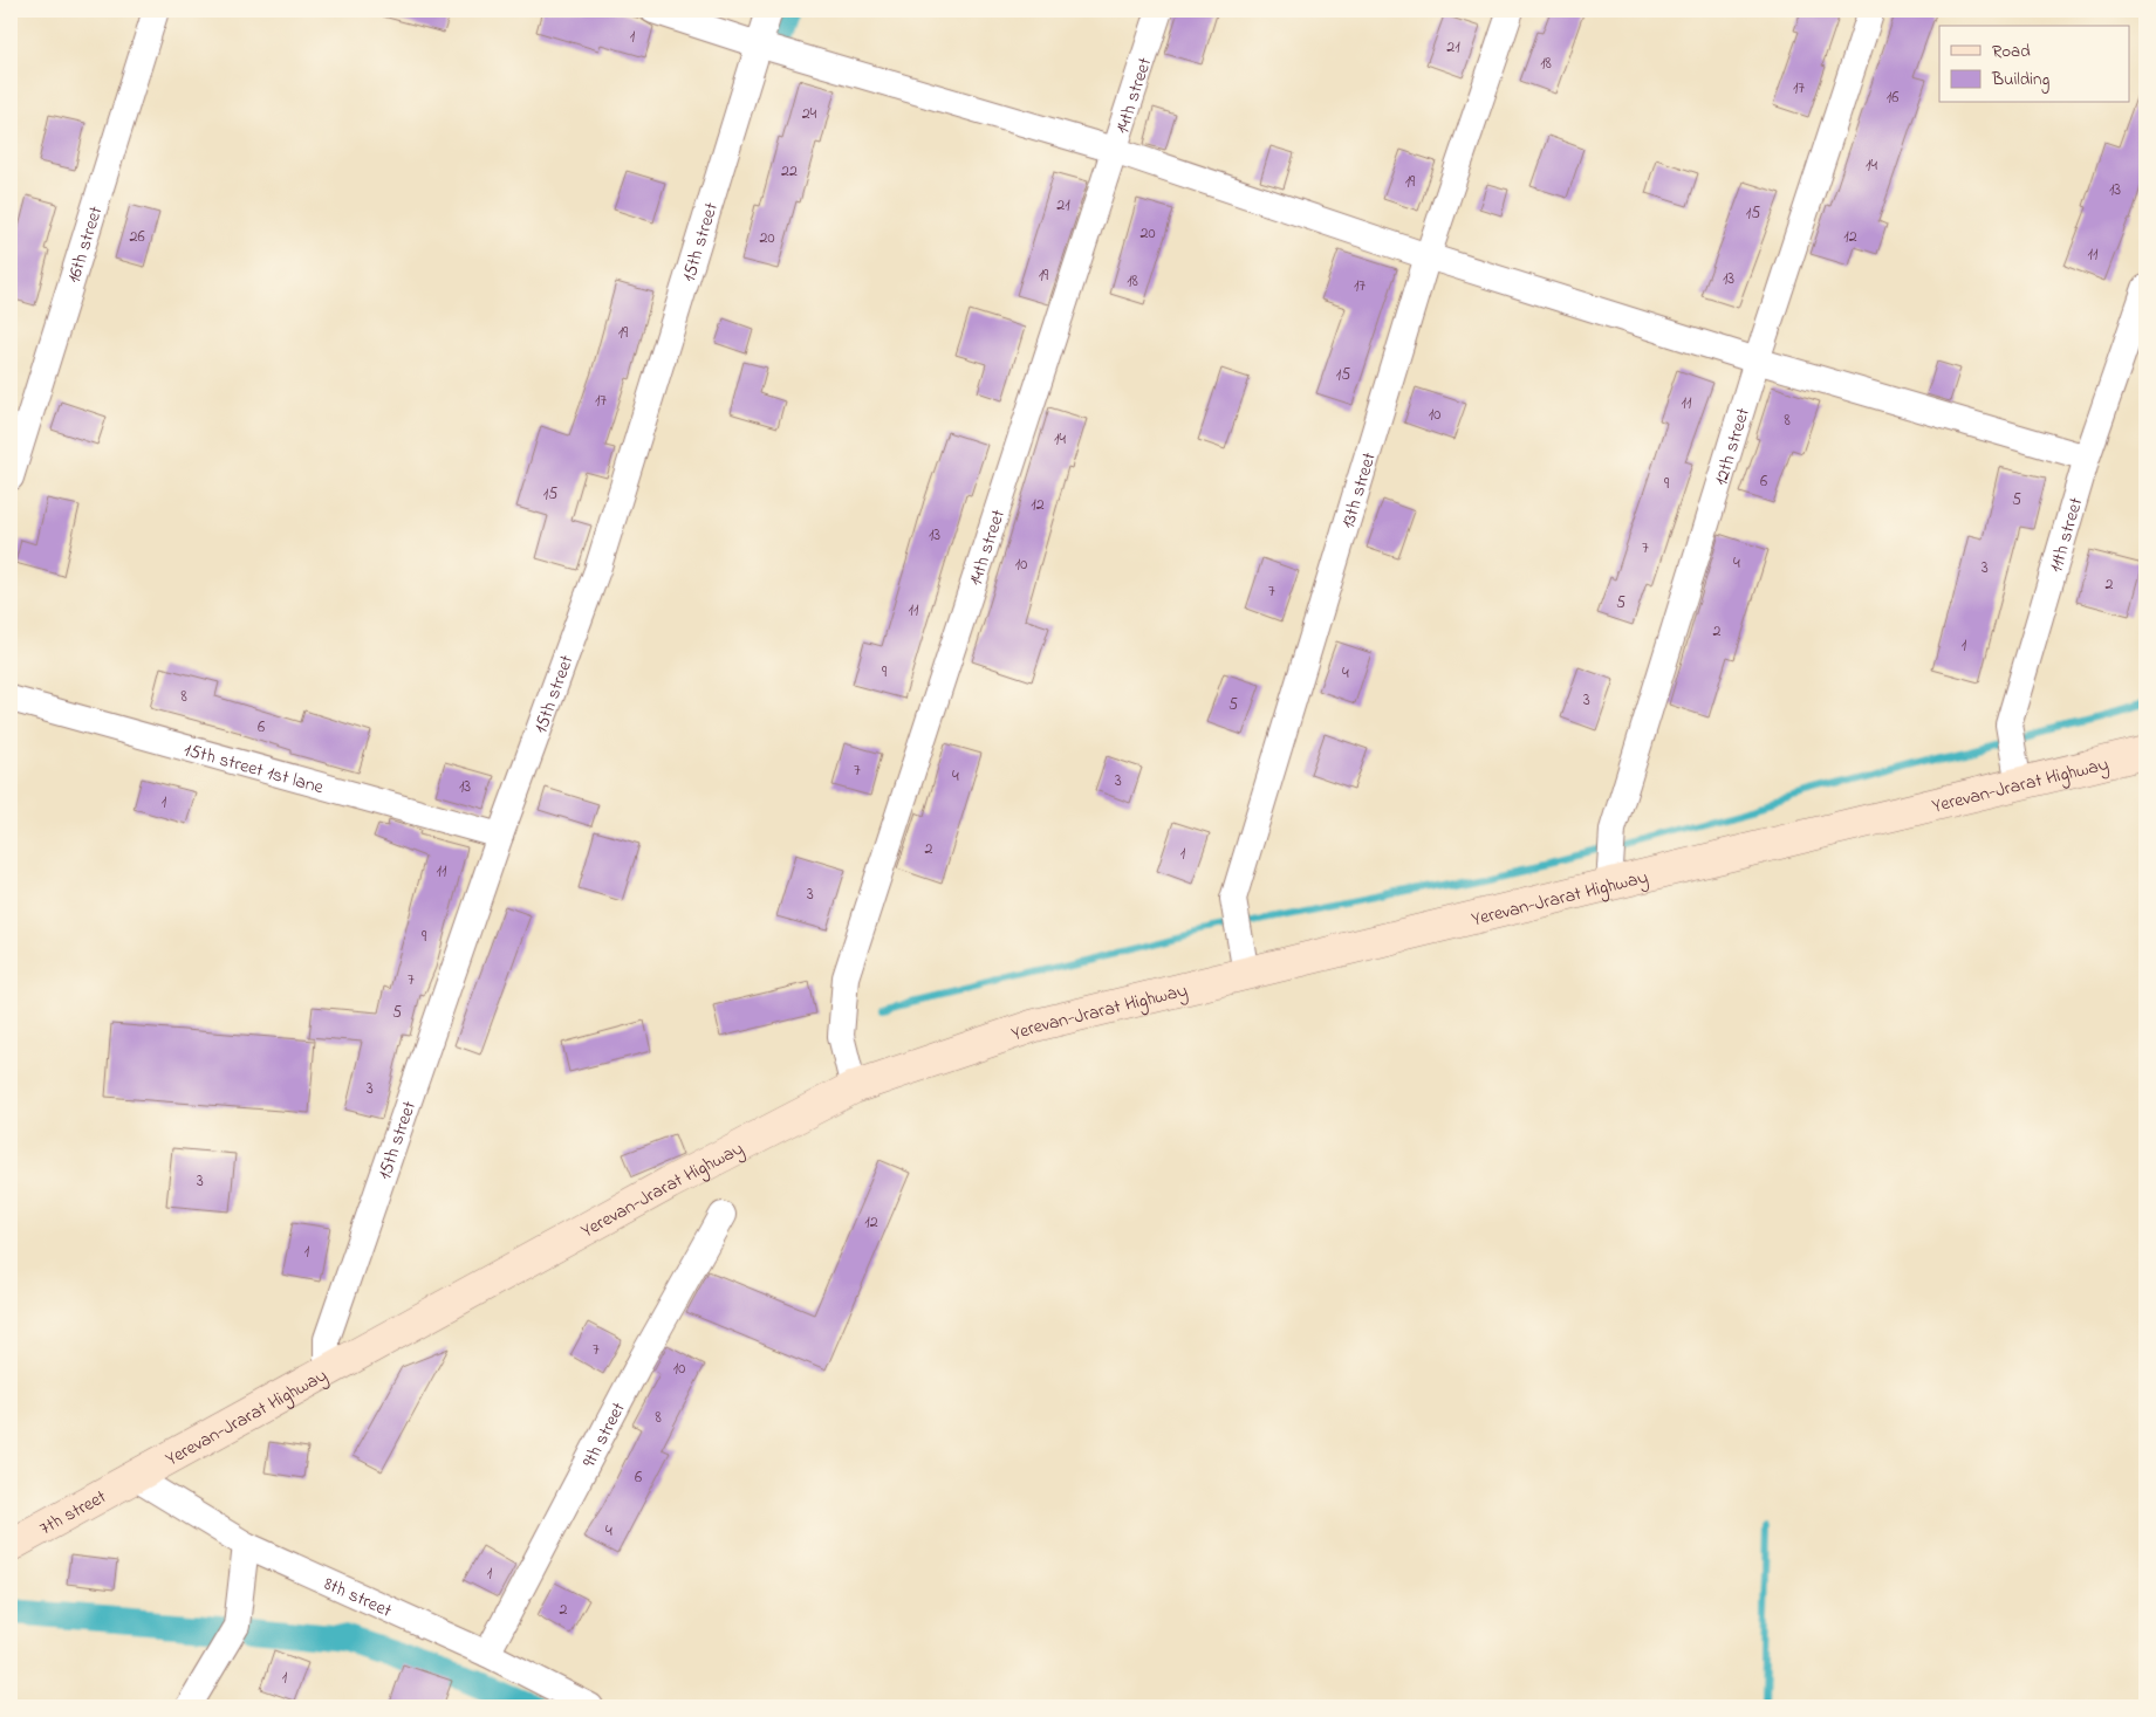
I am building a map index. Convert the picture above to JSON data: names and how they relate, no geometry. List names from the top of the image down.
{
  "streets": {
    "main road": ["Yerevan-Jrarat Highway", "7th street"],
    "street": [
      "14th street",
      "15th street",
      "16th street",
      "12th street",
      "13th street",
      "11th street",
      "15th street 1st lane",
      "9th street",
      "8th street"
    ]
  },
  "crossings": [
    ["14th street", "Yerevan-Jrarat Highway"],
    ["15th street", "15th street 1st lane"],
    ["15th street", "Yerevan-Jrarat Highway"],
    ["12th street", "Yerevan-Jrarat Highway"],
    ["13th street", "Yerevan-Jrarat Highway"],
    ["11th street", "Yerevan-Jrarat Highway"],
    ["Yerevan-Jrarat Highway", "7th street"],
    ["Yerevan-Jrarat Highway", "8th street"],
    ["9th street", "8th street"],
    ["7th street", "8th street"]
  ],
  "house_numbers": [
    "1",
    "21",
    "18",
    "17",
    "16",
    "24",
    "14",
    "22",
    "19",
    "13",
    "21",
    "15",
    "20",
    "26",
    "12",
    "20",
    "11",
    "19",
    "13",
    "18",
    "17",
    "19",
    "15",
    "17",
    "11",
    "10",
    "8",
    "14",
    "6",
    "9",
    "15",
    "5",
    "12",
    "13",
    "7",
    "4",
    "10",
    "3",
    "2",
    "7",
    "5",
    "11",
    "2",
    "1",
    "9",
    "4",
    "8",
    "3",
    "5",
    "6",
    "7",
    "4",
    "3",
    "13",
    "1",
    "2",
    "1",
    "11",
    "3",
    "9",
    "7",
    "5",
    "3",
    "3",
    "12",
    "1",
    "7",
    "10",
    "8",
    "6",
    "4",
    "1",
    "2",
    "1"
  ],
  "legend": ["Road", "Building"]
}
